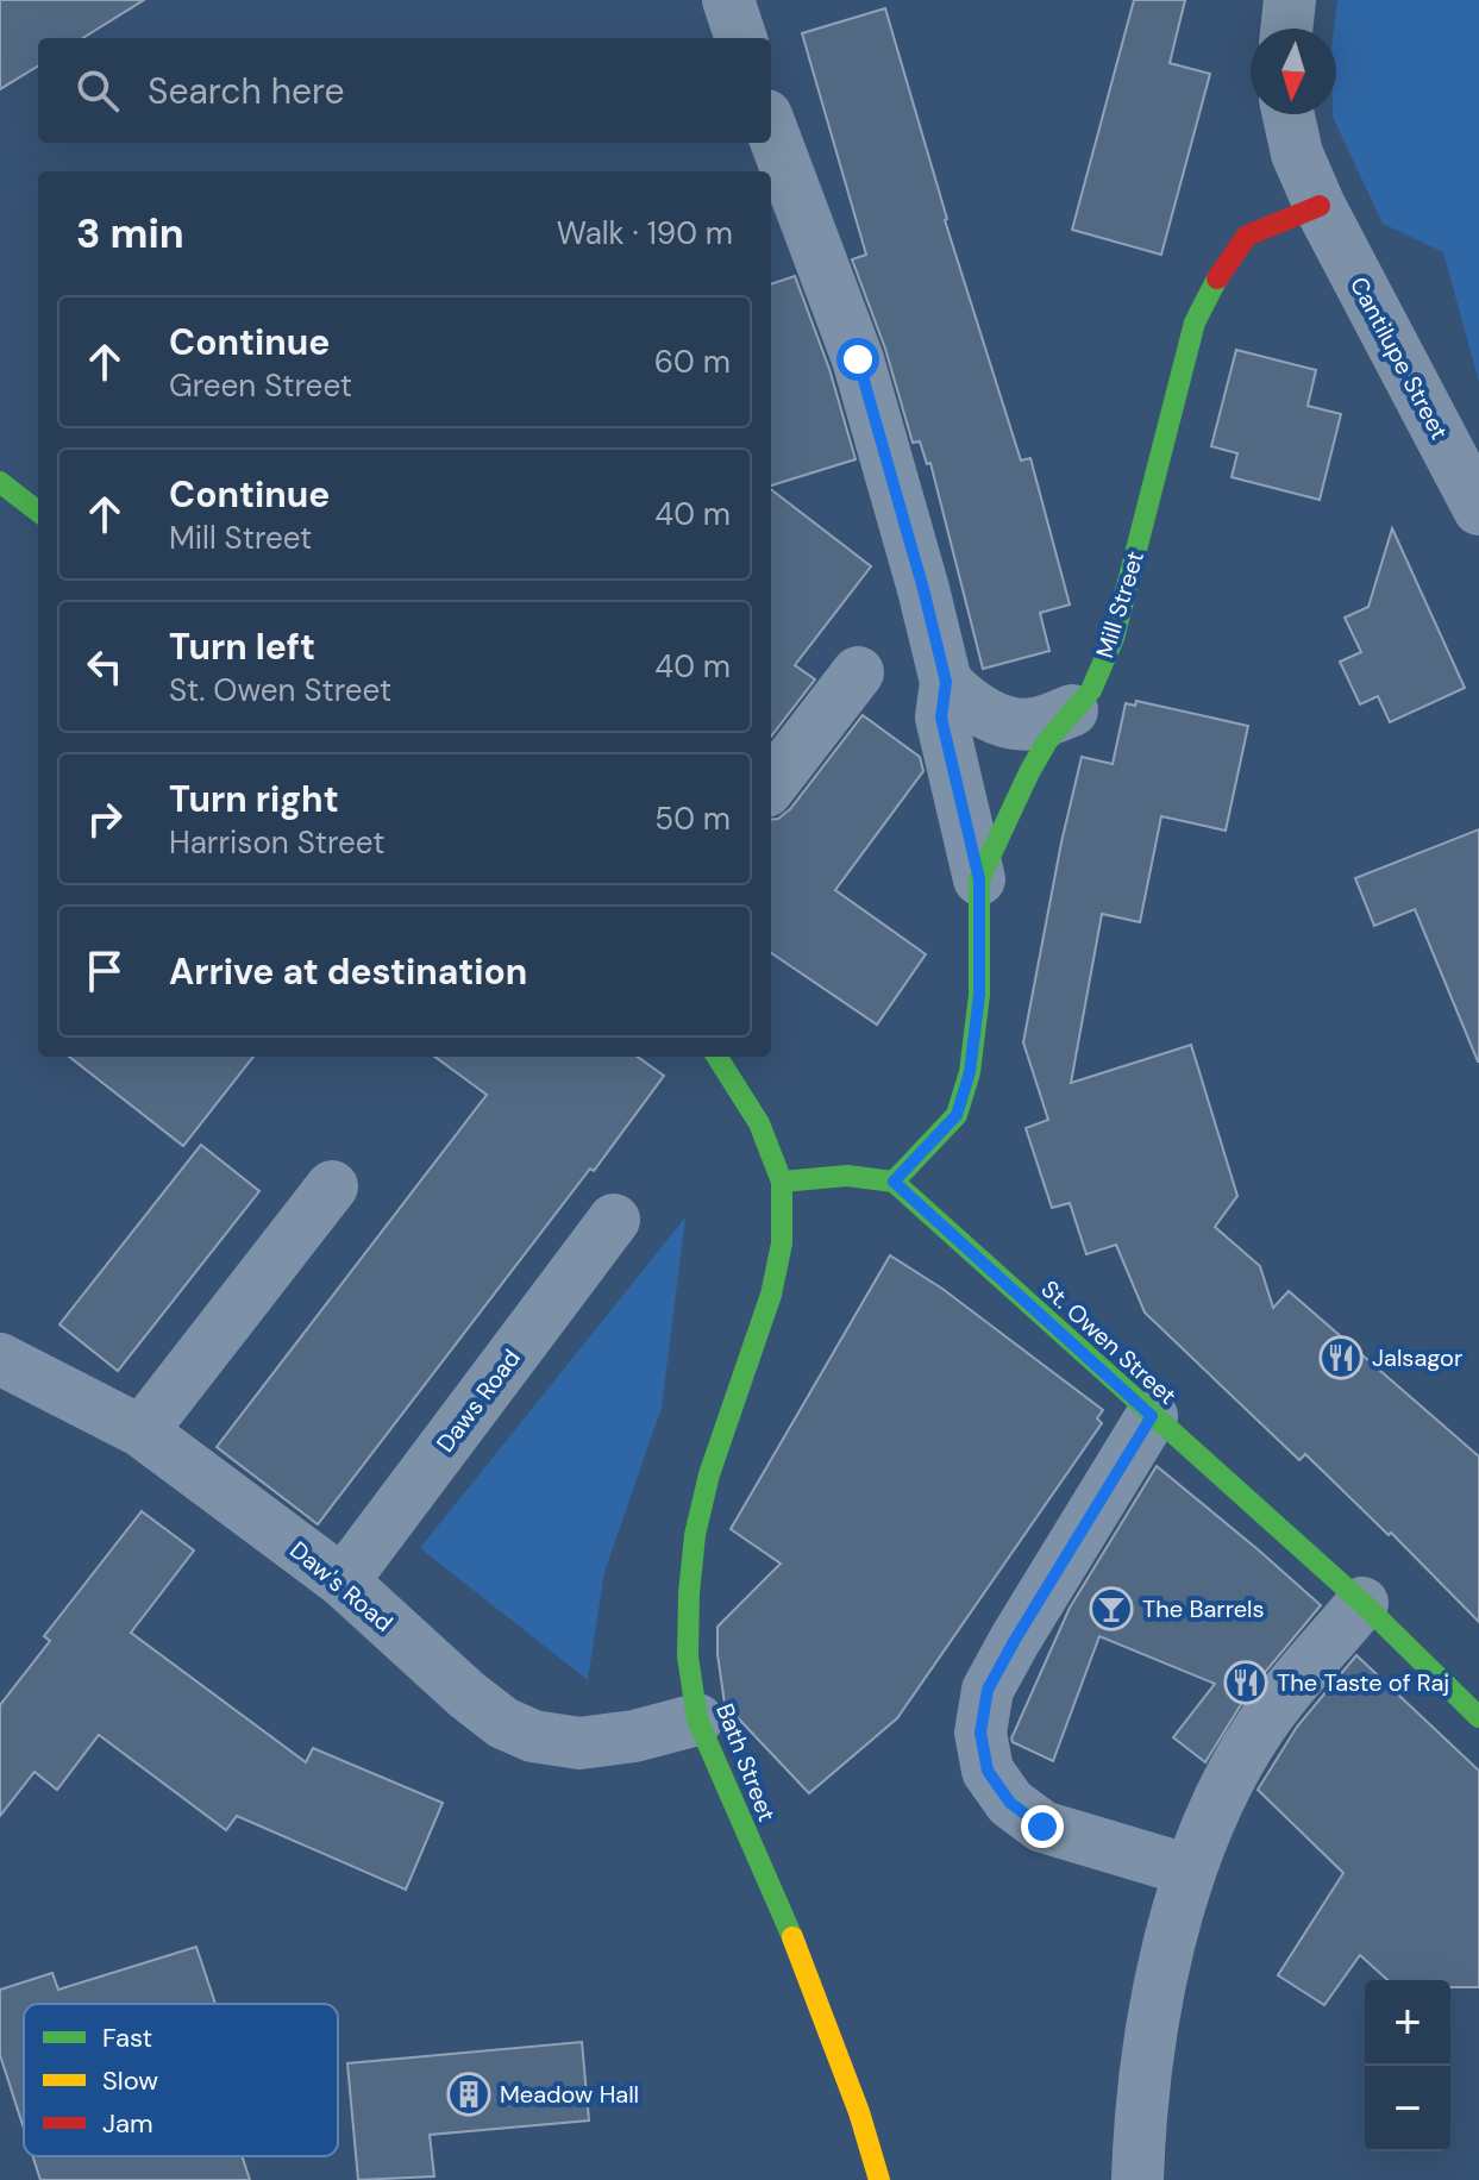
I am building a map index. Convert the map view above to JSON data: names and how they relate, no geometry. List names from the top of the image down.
{
  "streets": {
    "main road": ["Mill Street", "St. Owen Street", "Bath Street"],
    "street": ["Cantilupe Street", "Daws Road", "Daw's Road"]
  },
  "crossings": [
    ["Cantilupe Street", "Mill Street"],
    ["Mill Street", "St. Owen Street"],
    ["Daws Road", "Daw's Road"],
    ["Daw's Road", "Bath Street"]
  ],
  "places": {
    "restaurant": ["Jalsagor", "The Taste of Raj"],
    "bar": ["The Barrels"],
    "building": ["Meadow Hall"]
  },
  "legend": ["Fast", "Slow", "Jam"],
  "north": "bottom",
  "page": {
    "search": "Search here",
    "heading": ["3 min", "Walk · 190 m"],
    "list": [
      ["Continue", "Green Street", "60 m"],
      ["Continue", "Mill Street", "40 m"],
      ["Turn left", "St. Owen Street", "40 m"],
      ["Turn right", "Harrison Street", "50 m"],
      "Arrive at destination"
    ],
    "map_buttons": ["+", "−"]
  }
}
